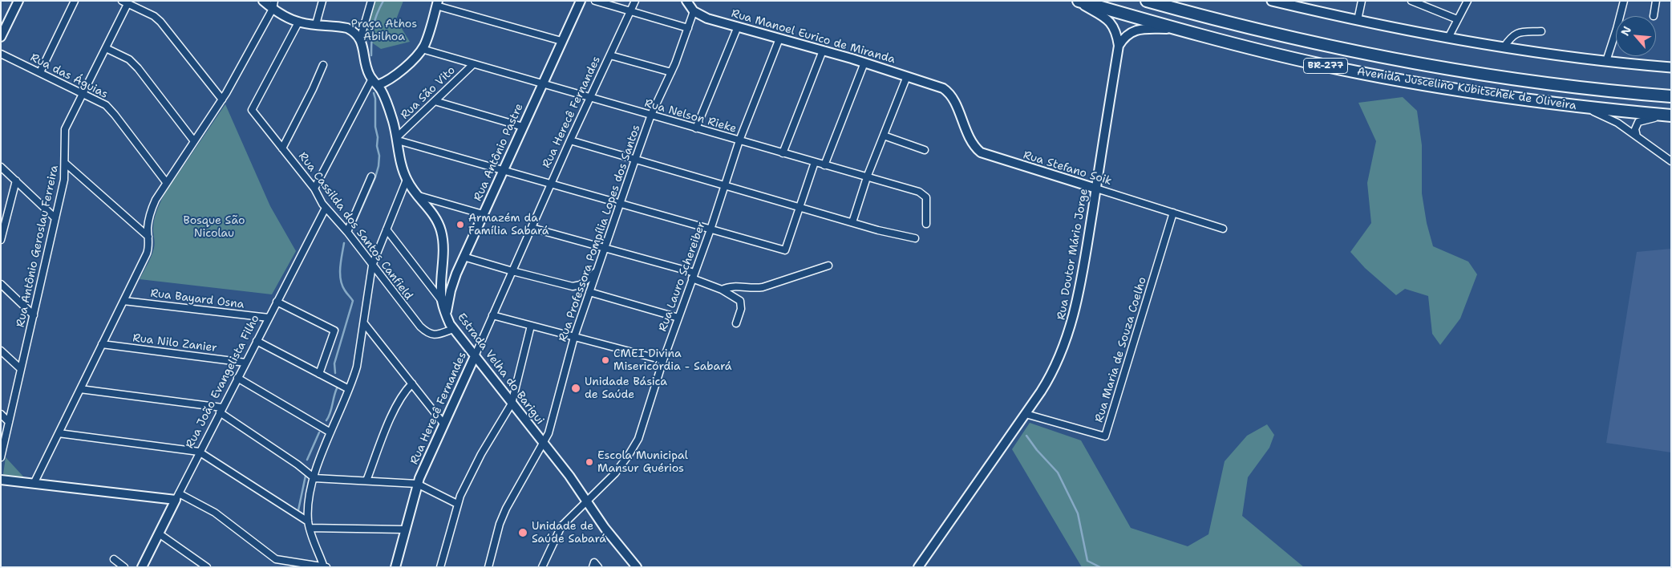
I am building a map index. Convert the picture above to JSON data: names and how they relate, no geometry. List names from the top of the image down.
{
  "streets": {
    "highway": ["BR-277", "Avenida Juscelino Kubitschek de Oliveira"],
    "street": [
      "Rua Manoel Eurico de Miranda",
      "Rua das Águias",
      "Rua São Vito",
      "Rua Herecê Fernandes",
      "Rua Nelson Rieke",
      "Rua Antônio Pastre",
      "Rua Stefano Soik",
      "Rua Cassilda dos Santos Canfield",
      "Rua Professora Pompília Lopes dos Santos",
      "Rua Antônio Geroslau Ferreira",
      "Rua Doutor Mário Jorge",
      "Rua Lauro Schereiber",
      "Rua Bayard Osna",
      "Rua Nilo Zanier",
      "Rua Maria de Souza Coelho",
      "Estrada Velha do Barigui",
      "Rua João Evangelista Filho"
    ]
  },
  "crossings": [
    ["Rua Manoel Eurico de Miranda", "Rua Stefano Soik"],
    ["Rua Manoel Eurico de Miranda", "Rua Professora Pompília Lopes dos Santos"],
    ["Rua Manoel Eurico de Miranda", "Rua Lauro Schereiber"],
    ["Rua das Águias", "Rua Antônio Geroslau Ferreira"],
    ["Avenida Juscelino Kubitschek de Oliveira", "Rua Doutor Mário Jorge"],
    ["Rua São Vito", "Rua Nelson Rieke"],
    ["Rua São Vito", "Estrada Velha do Barigui"],
    ["Rua Herecê Fernandes", "Rua Nelson Rieke"],
    ["Rua Herecê Fernandes", "Estrada Velha do Barigui"],
    ["Rua Nelson Rieke", "Rua Antônio Pastre"],
    ["Rua Nelson Rieke", "Rua Professora Pompília Lopes dos Santos"],
    ["Rua Nelson Rieke", "Rua Lauro Schereiber"],
    ["Rua Antônio Pastre", "Estrada Velha do Barigui"],
    ["Rua Stefano Soik", "Rua Doutor Mário Jorge"],
    ["Rua Stefano Soik", "Rua Maria de Souza Coelho"],
    ["Rua Cassilda dos Santos Canfield", "Estrada Velha do Barigui"],
    ["Rua Cassilda dos Santos Canfield", "Rua João Evangelista Filho"],
    ["Rua Professora Pompília Lopes dos Santos", "Estrada Velha do Barigui"],
    ["Rua Doutor Mário Jorge", "Rua Maria de Souza Coelho"],
    ["Rua Lauro Schereiber", "Estrada Velha do Barigui"],
    ["Rua Bayard Osna", "Rua João Evangelista Filho"],
    ["Rua Nilo Zanier", "Rua João Evangelista Filho"]
  ],
  "parks": ["Praça Athos Abilhoa", "Bosque São Nicolau"],
  "places": [
    "Armazém da Família Sabará",
    "CMEI Divina Misericórdia - Sabará",
    "Unidade Básica de Saúde",
    "Escola Municipal Mansur Guérios",
    "Unidade de Saúde Sabará"
  ],
  "north": "top left"
}
